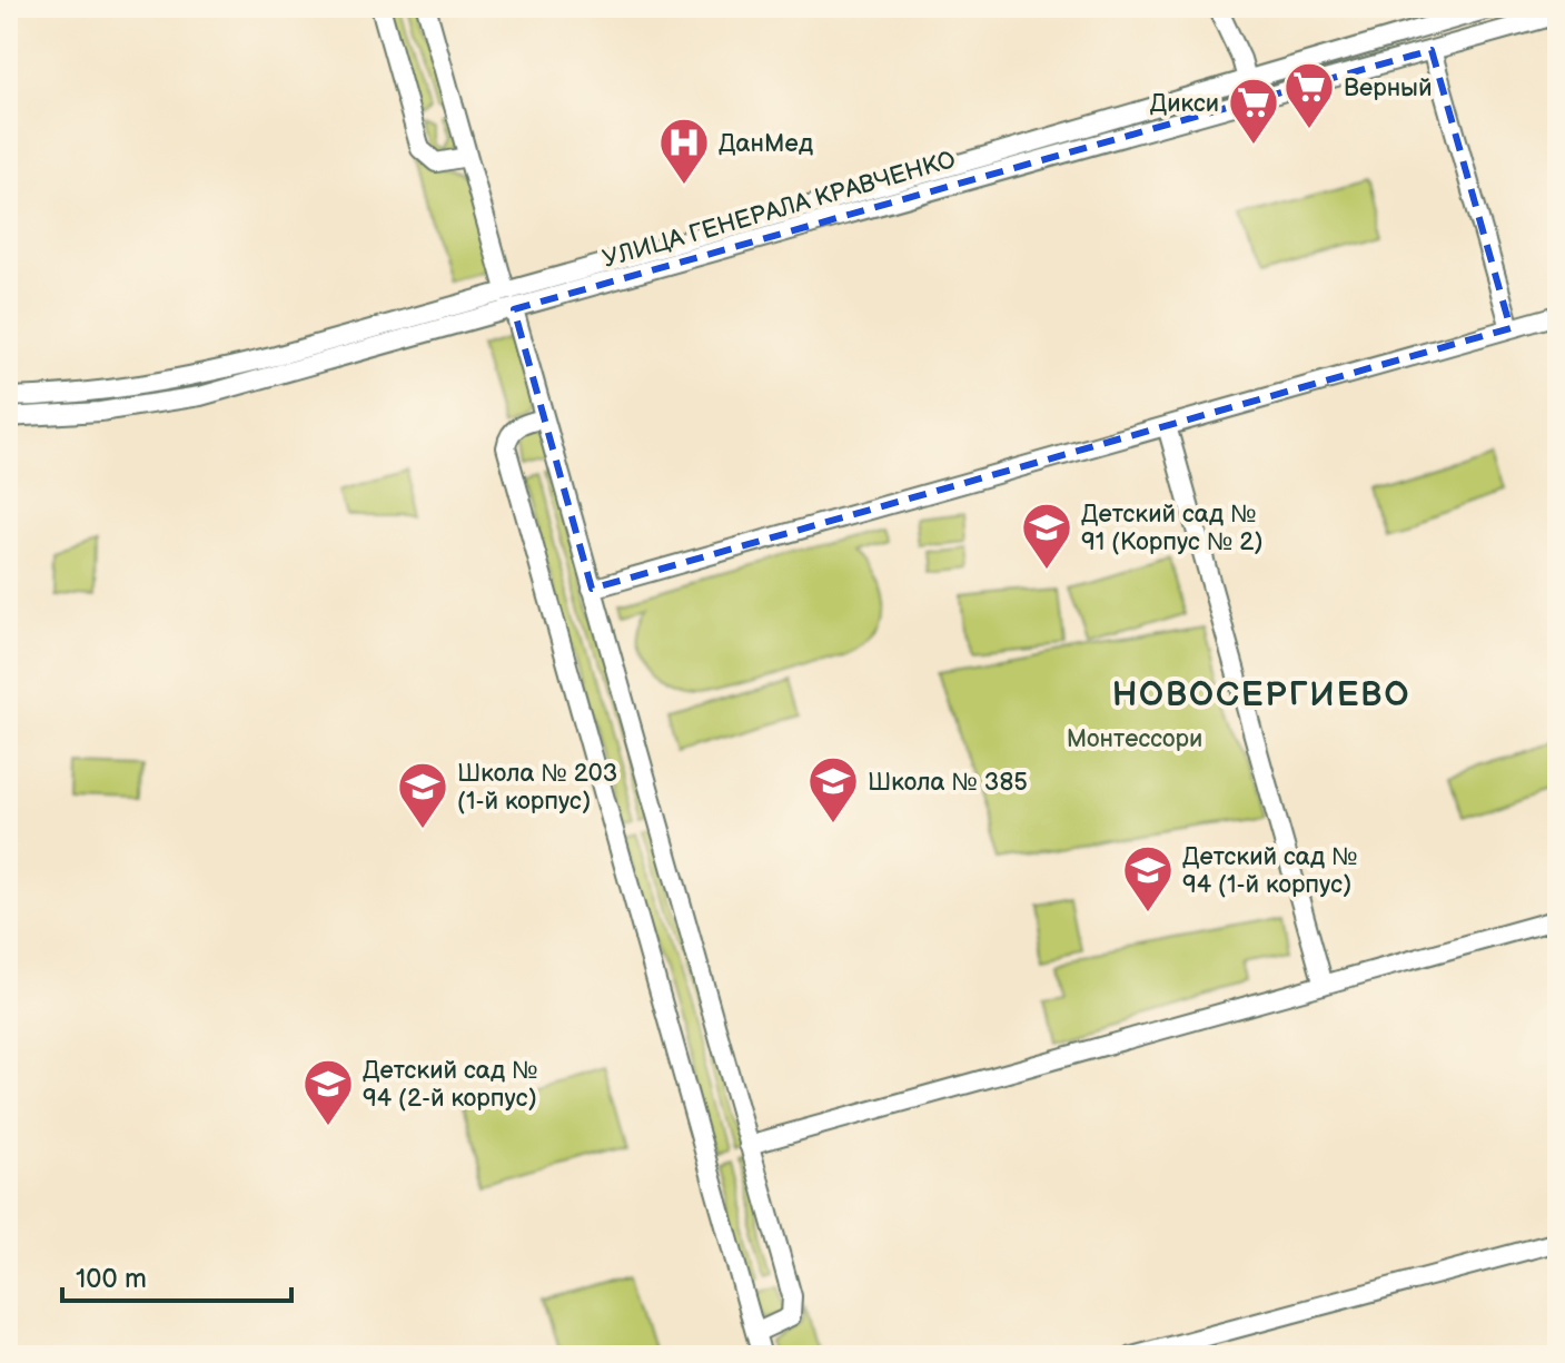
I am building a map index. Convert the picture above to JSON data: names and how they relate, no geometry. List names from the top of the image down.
{
  "streets": {
    "street": ["УЛИЦА ГЕНЕРАЛА КРАВЧЕНКО"]
  },
  "districts": ["НОВОСЕРГИЕВО"],
  "parks": ["Монтессори"],
  "places": {
    "supermarket": ["Верный", "Дикси"],
    "hospital": ["ДанМед"],
    "school or university": [
      "Детский сад № 91 (Корпус № 2)",
      "Школа № 385",
      "Школа № 203 (1-й корпус)",
      "Детский сад № 94 (1-й корпус)",
      "Детский сад № 94 (2-й корпус)"
    ]
  },
  "scale_bar": "100 m"
}
